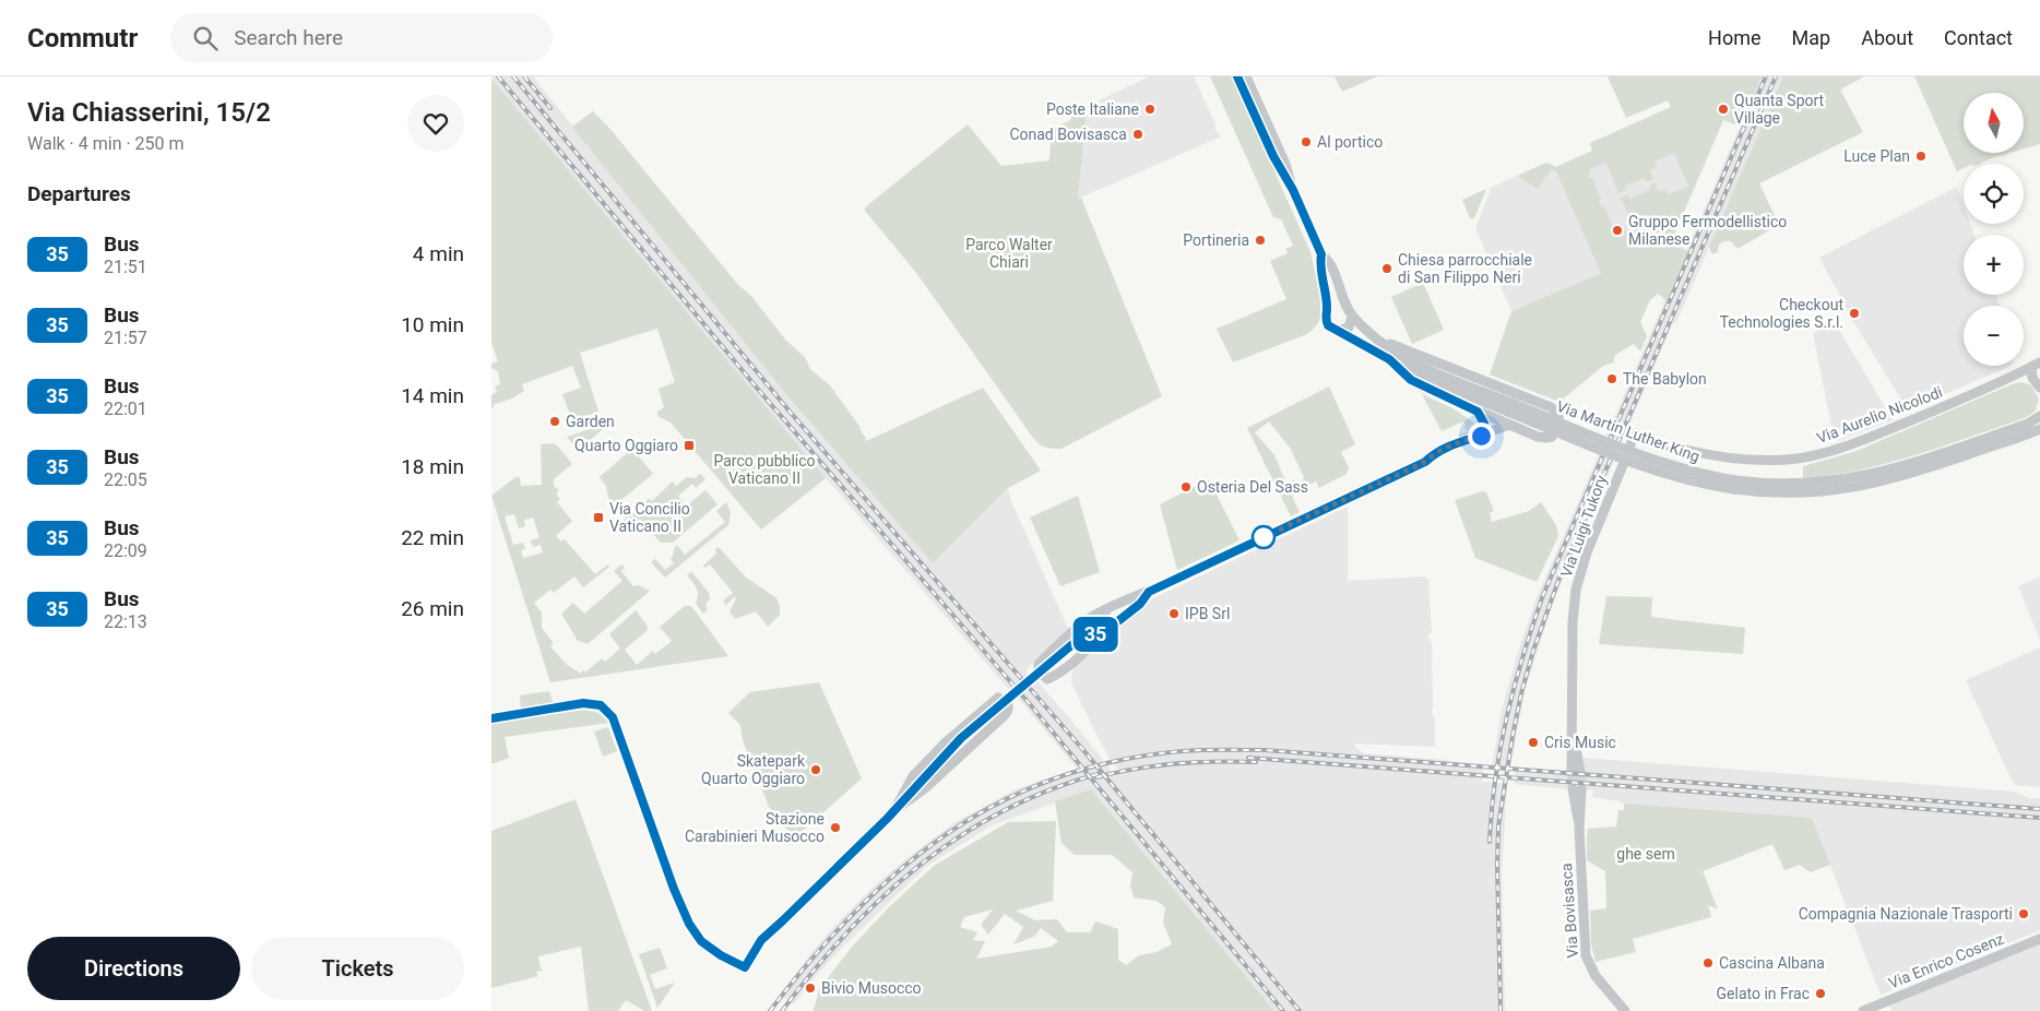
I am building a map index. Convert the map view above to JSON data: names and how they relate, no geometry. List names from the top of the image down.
{
  "streets": {
    "street": [
      "Via Aurelio Nicolodi",
      "Via Martin Luther King",
      "Via Luigi Tukory",
      "Via Bovisasca",
      "Via Enrico Cosenz"
    ]
  },
  "parks": ["Parco Walter Chiari", "Parco pubblico Vaticano II", "ghe sem"],
  "places": {
    "other": [
      "Poste Italiane",
      "Quanta Sport Village",
      "Conad Bovisasca",
      "Al portico",
      "Luce Plan",
      "Gruppo Fermodellistico Milanese",
      "Portineria",
      "Chiesa parrocchiale di San Filippo Neri",
      "Checkout Technologies S.r.l.",
      "The Babylon",
      "Garden",
      "Osteria Del Sass",
      "IPB Srl",
      "Cris Music",
      "Skatepark Quarto Oggiaro",
      "Stazione Carabinieri Musocco",
      "Compagnia Nazionale Trasporti",
      "Cascina Albana",
      "Bivio Musocco",
      "Gelato in Frac"
    ],
    "transit": ["Quarto Oggiaro", "Via Concilio Vaticano II"]
  },
  "lines": ["bus line 35"],
  "north": "top",
  "page": {
    "header": "Commutr",
    "search": "Search here",
    "nav": [
      "Home",
      "Map",
      "About",
      "Contact"
    ],
    "heading": [
      ["Via Chiasserini, 15/2", "Walk · 4 min · 250 m"],
      "Departures"
    ],
    "on_map": "35",
    "map_buttons": ["+", "−"],
    "list": [
      {
        "mark": "35",
        "name": "Bus",
        "note": "21:51",
        "value": "4 min"
      },
      {
        "mark": "35",
        "name": "Bus",
        "note": "21:57",
        "value": "10 min"
      },
      {
        "mark": "35",
        "name": "Bus",
        "note": "22:01",
        "value": "14 min"
      },
      {
        "mark": "35",
        "name": "Bus",
        "note": "22:05",
        "value": "18 min"
      },
      {
        "mark": "35",
        "name": "Bus",
        "note": "22:09",
        "value": "22 min"
      },
      {
        "mark": "35",
        "name": "Bus",
        "note": "22:13",
        "value": "26 min"
      }
    ],
    "buttons": ["Directions", "Tickets"]
  }
}
